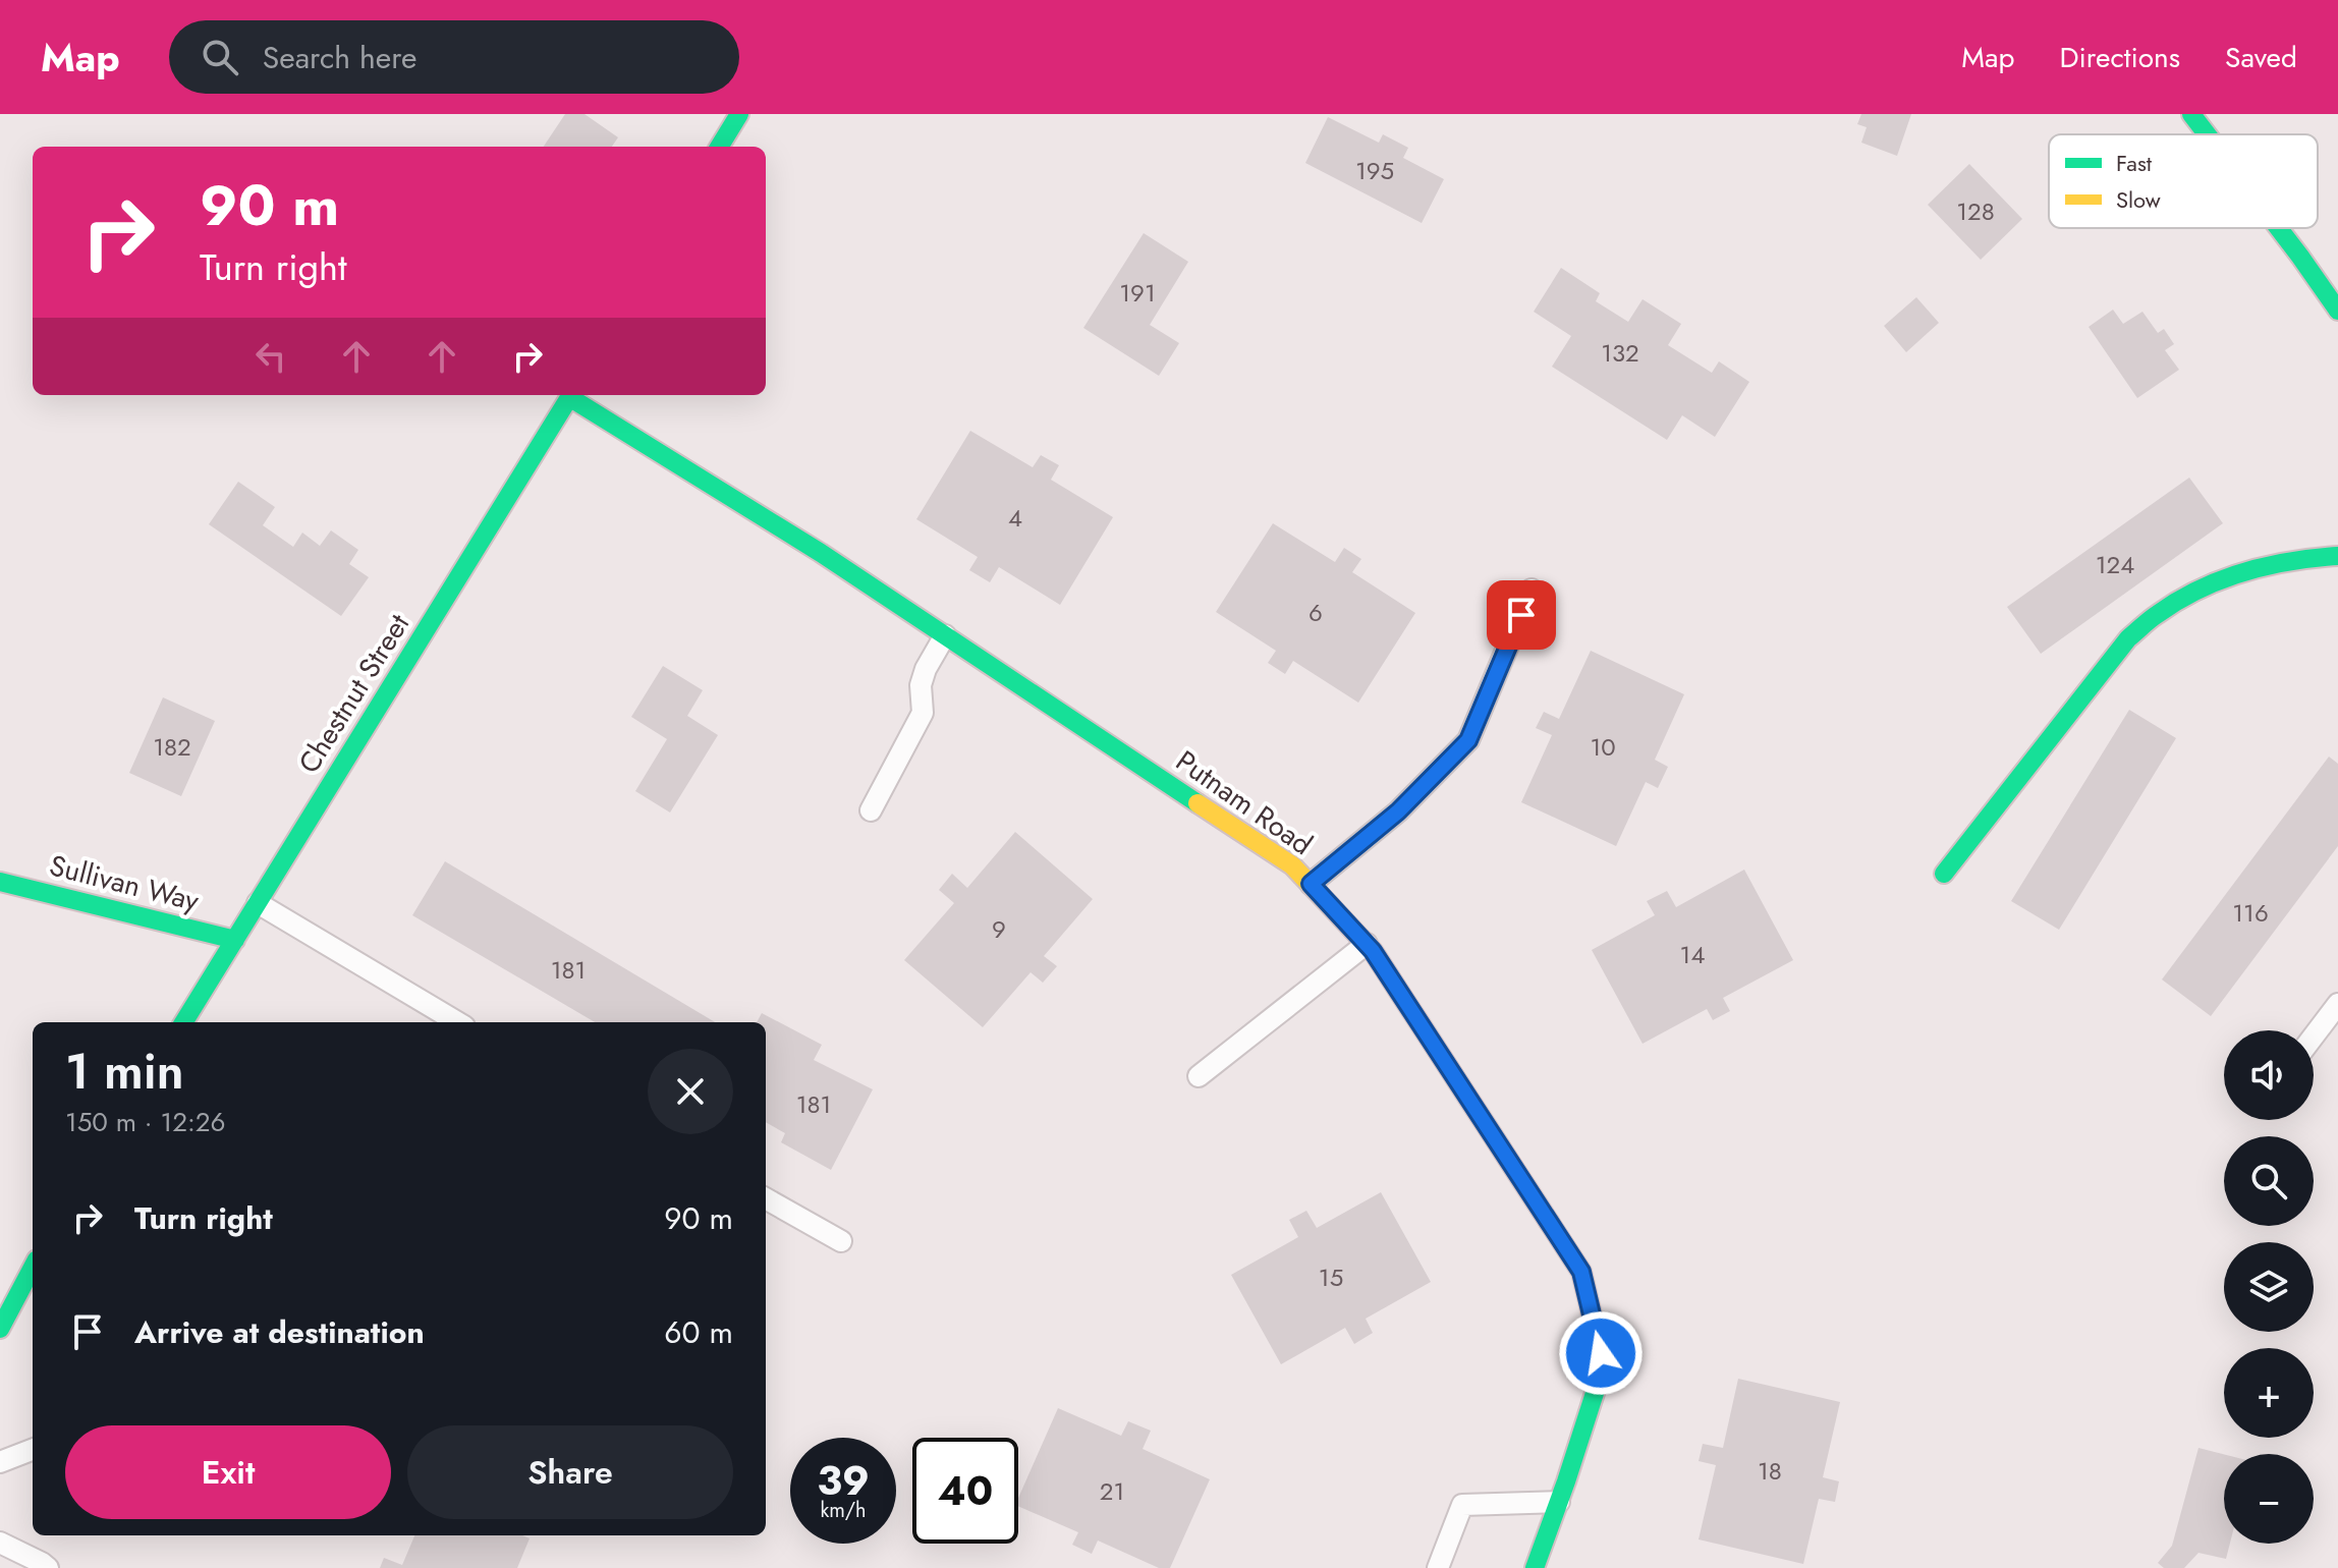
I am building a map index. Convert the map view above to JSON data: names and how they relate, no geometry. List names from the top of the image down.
{
  "streets": {
    "street": ["Chestnut Street", "Putnam Road", "Sullivan Way"]
  },
  "crossings": [
    ["Chestnut Street", "Sullivan Way"]
  ],
  "house_numbers": [
    "195",
    "128",
    "191",
    "132",
    "4",
    "124",
    "6",
    "182",
    "10",
    "116",
    "9",
    "14",
    "181",
    "181",
    "15",
    "18",
    "21"
  ],
  "legend": ["Fast", "Slow"],
  "page": {
    "header": "Map",
    "search": "Search here",
    "nav": ["Map", "Directions", "Saved"],
    "turn": ["90 m", "Turn right"],
    "heading": ["1 min", "150 m · 12:26"],
    "map_buttons": ["+", "−"],
    "list": [
      {
        "name": "Turn right",
        "value": "90 m"
      },
      {
        "name": "Arrive at destination",
        "value": "60 m"
      }
    ],
    "buttons": ["Exit", "Share"],
    "speed": "39 km/h",
    "limit": "40"
  }
}
